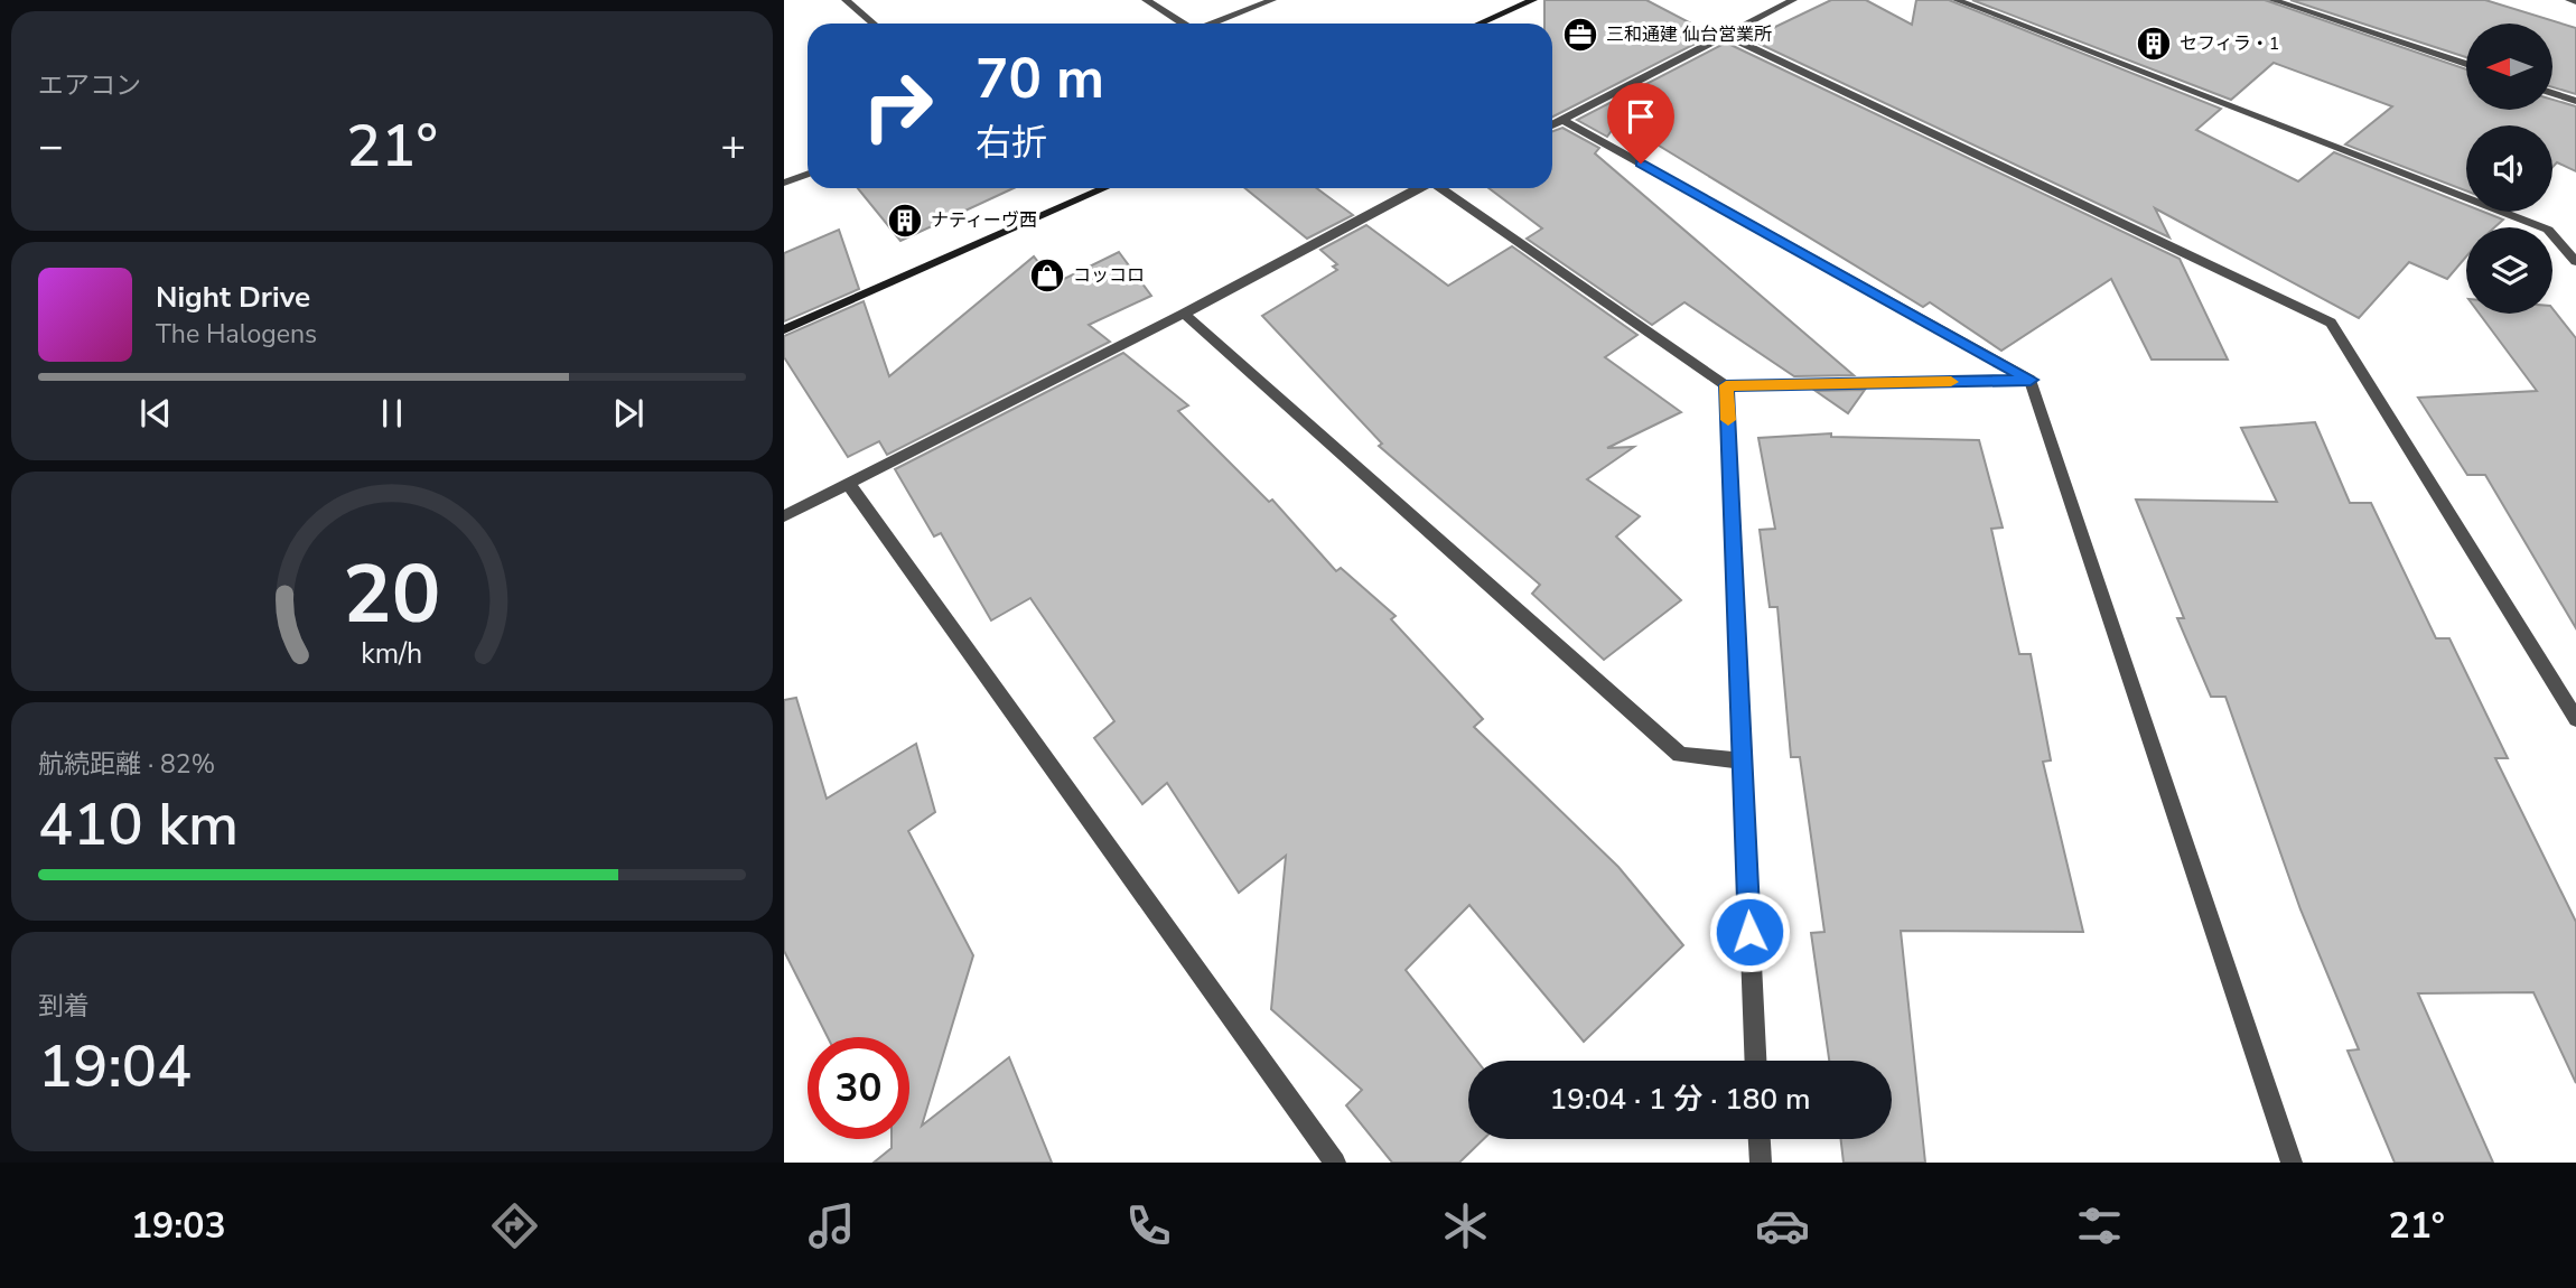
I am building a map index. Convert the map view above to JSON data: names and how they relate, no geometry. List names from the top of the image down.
{
  "places": {
    "office": ["三和通建 仙台営業所"],
    "building": ["セフィラ・1", "ナティーヴ西"],
    "shop": ["コッコロ"]
  },
  "north": "left",
  "page": {
    "tile": [
      "エアコン",
      ["航続距離 · 82%", "410 km"],
      ["到着", "19:04"]
    ],
    "turn": ["70 m", "右折"],
    "heat": ["−", "21°", "+"],
    "song": ["Night Drive", "The Halogens"],
    "limit": "30",
    "trip": "19:04 · 1 分 · 180 m",
    "tabs": ["19:03", "21°"],
    "gauge": ["20", "km/h"]
  }
}
